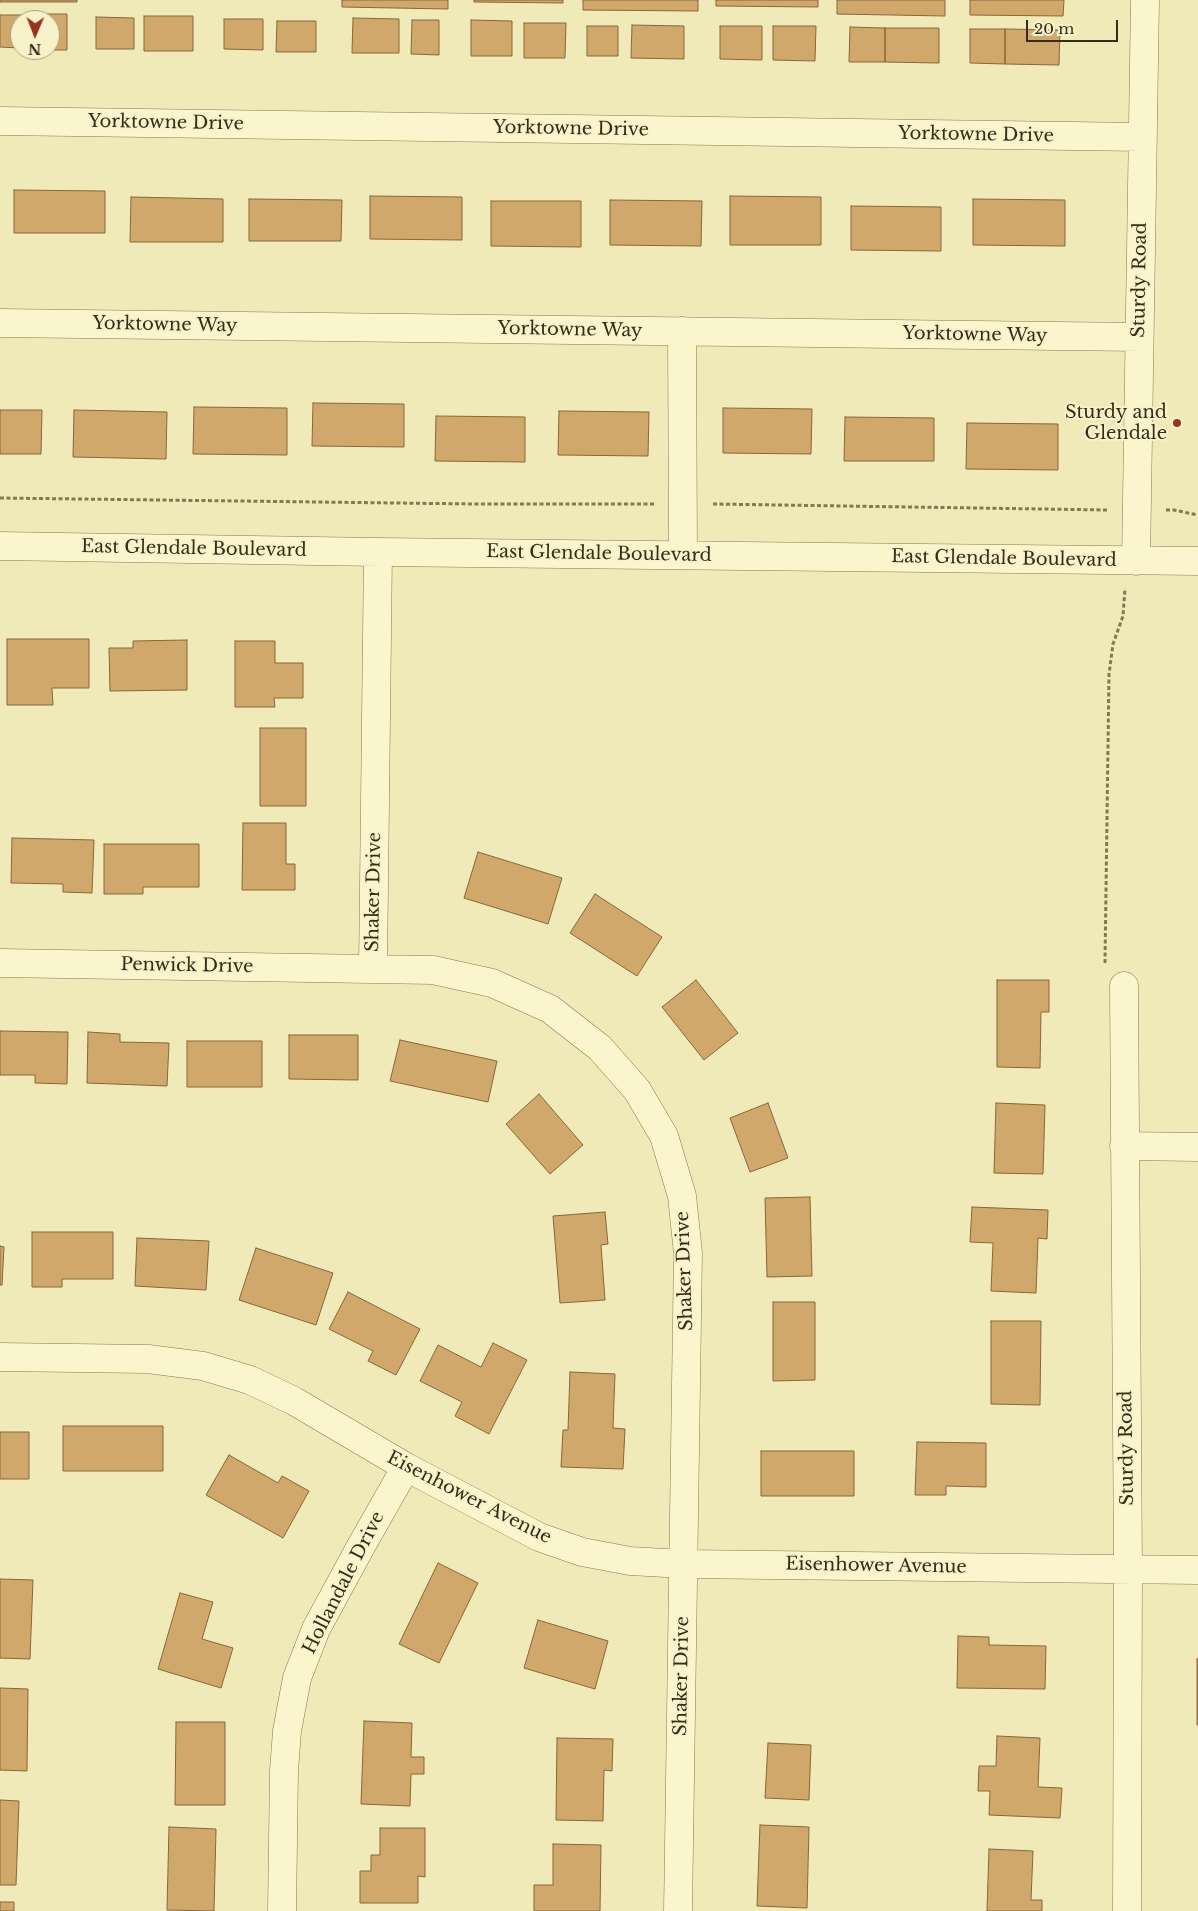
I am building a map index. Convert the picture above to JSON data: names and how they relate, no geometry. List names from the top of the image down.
{
  "streets": {
    "street": [
      "Yorktowne Drive",
      "Sturdy Road",
      "Yorktowne Way",
      "East Glendale Boulevard",
      "Shaker Drive",
      "Penwick Drive",
      "Eisenhower Avenue",
      "Hollandale Drive"
    ]
  },
  "crossings": [
    ["Yorktowne Drive", "Sturdy Road"],
    ["Sturdy Road", "Yorktowne Way"],
    ["Sturdy Road", "East Glendale Boulevard"],
    ["Sturdy Road", "Eisenhower Avenue"],
    ["East Glendale Boulevard", "Shaker Drive"],
    ["Shaker Drive", "Penwick Drive"],
    ["Shaker Drive", "Eisenhower Avenue"],
    ["Eisenhower Avenue", "Hollandale Drive"]
  ],
  "places": ["Sturdy and Glendale"],
  "scale_bar": "20 m",
  "north": "bottom"
}
